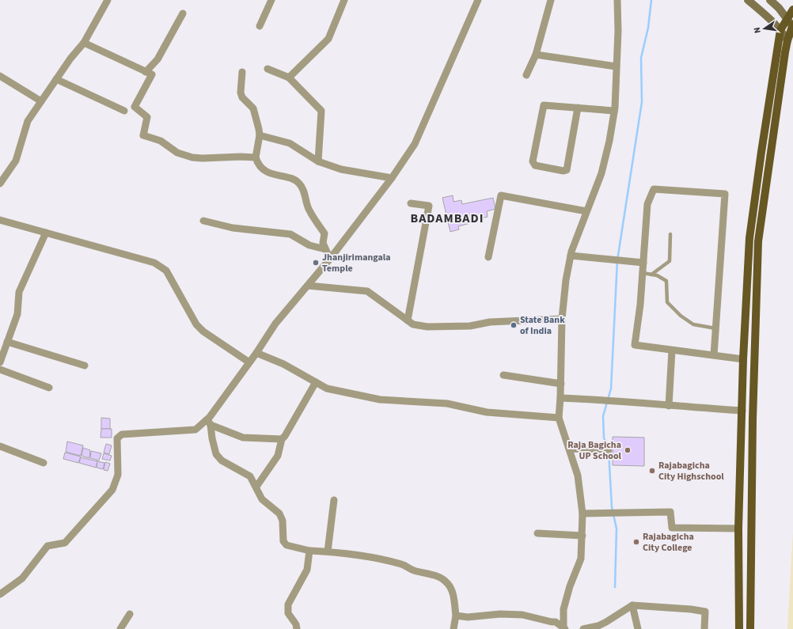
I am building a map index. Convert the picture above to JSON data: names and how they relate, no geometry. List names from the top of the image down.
{
  "districts": ["BADAMBADI"],
  "places": [
    "Jhanjirimangala Temple",
    "State Bank of India",
    "Raja Bagicha UP School",
    "Rajabagicha City Highschool",
    "Rajabagicha City College"
  ],
  "north": "left"
}
